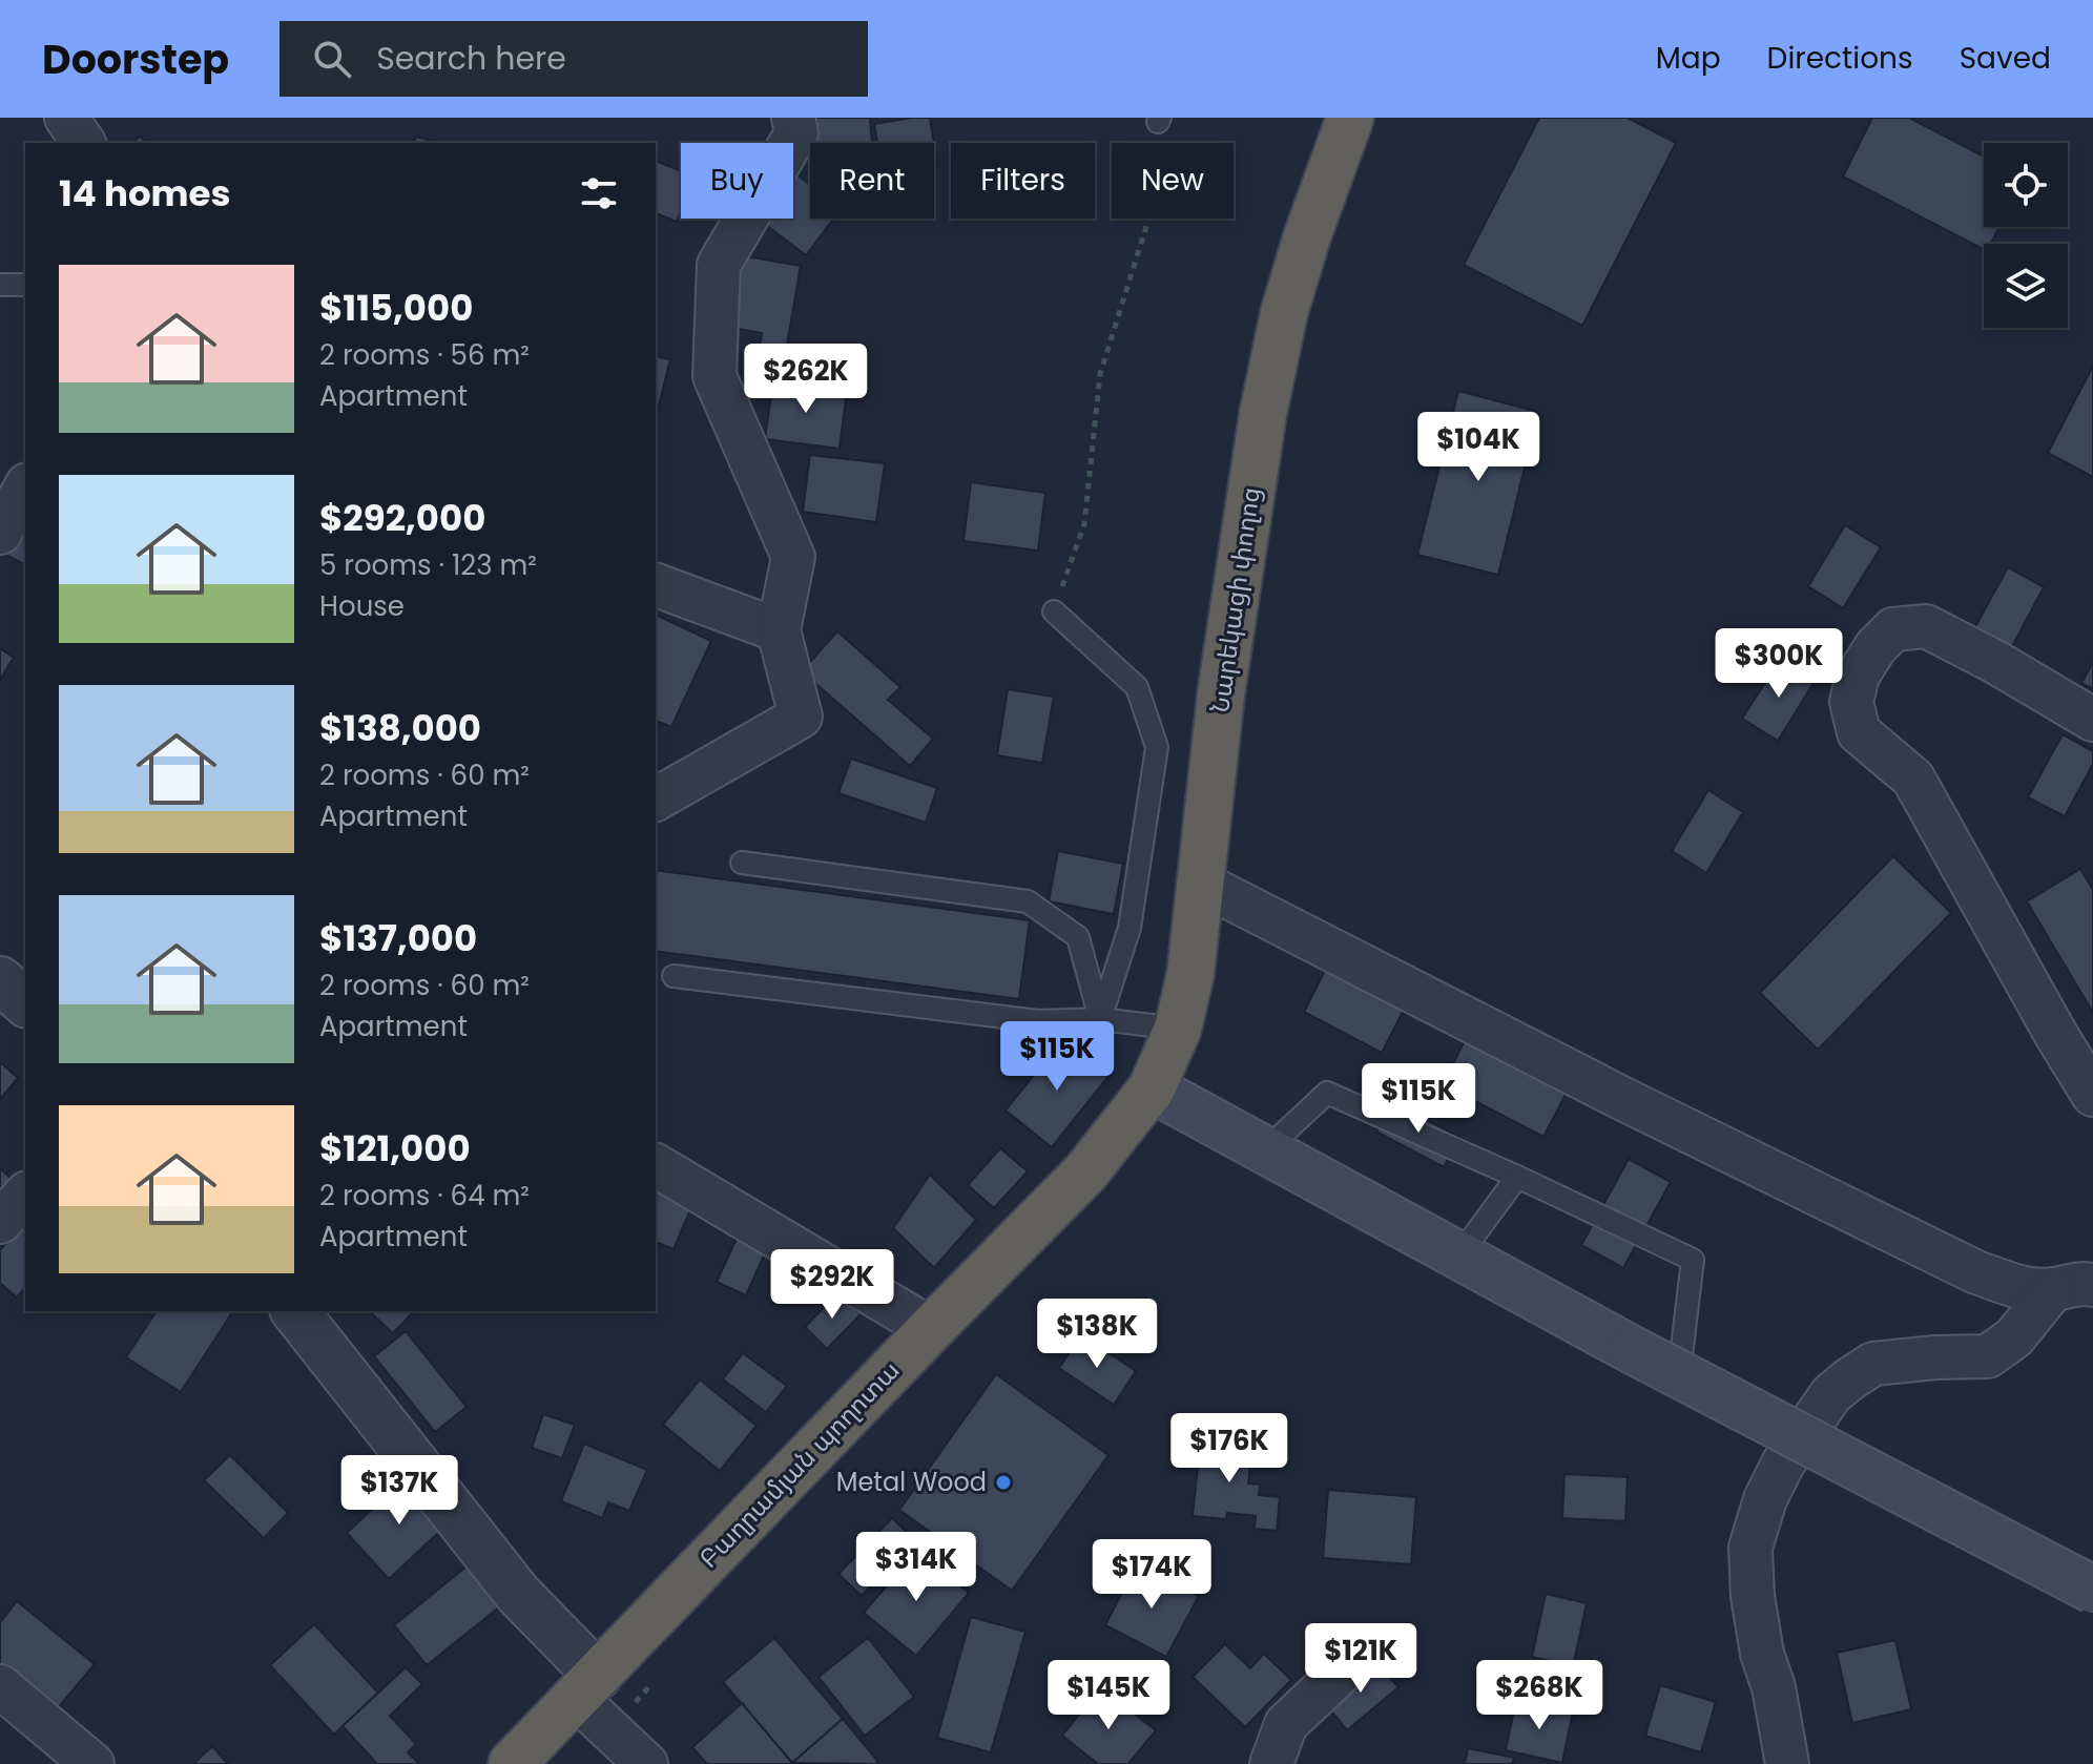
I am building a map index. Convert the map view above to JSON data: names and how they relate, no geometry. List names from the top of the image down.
{
  "streets": {
    "highway": ["Նարեկացի փողոց", "Բաղրամյան պողոտա"]
  },
  "crossings": [
    ["Նարեկացի փողոց", "Բաղրամյան պողոտա"]
  ],
  "places": ["Metal Wood"],
  "page": {
    "header": "Doorstep",
    "search": "Search here",
    "nav": ["Map", "Directions", "Saved"],
    "chip": [
      "Buy",
      "Rent",
      "Filters",
      "New"
    ],
    "heading": "14 homes",
    "list": [
      {
        "name": "$115,000",
        "note": "2 rooms · 56 m² · Apartment"
      },
      {
        "name": "$292,000",
        "note": "5 rooms · 123 m² · House"
      },
      {
        "name": "$138,000",
        "note": "2 rooms · 60 m² · Apartment"
      },
      {
        "name": "$137,000",
        "note": "2 rooms · 60 m² · Apartment"
      },
      {
        "name": "$121,000",
        "note": "2 rooms · 64 m² · Apartment"
      }
    ],
    "price": [
      "$262K",
      "$104K",
      "$300K",
      "$115K",
      "$115K",
      "$292K",
      "$138K",
      "$176K",
      "$137K",
      "$314K",
      "$174K",
      "$121K",
      "$145K",
      "$268K"
    ]
  }
}
